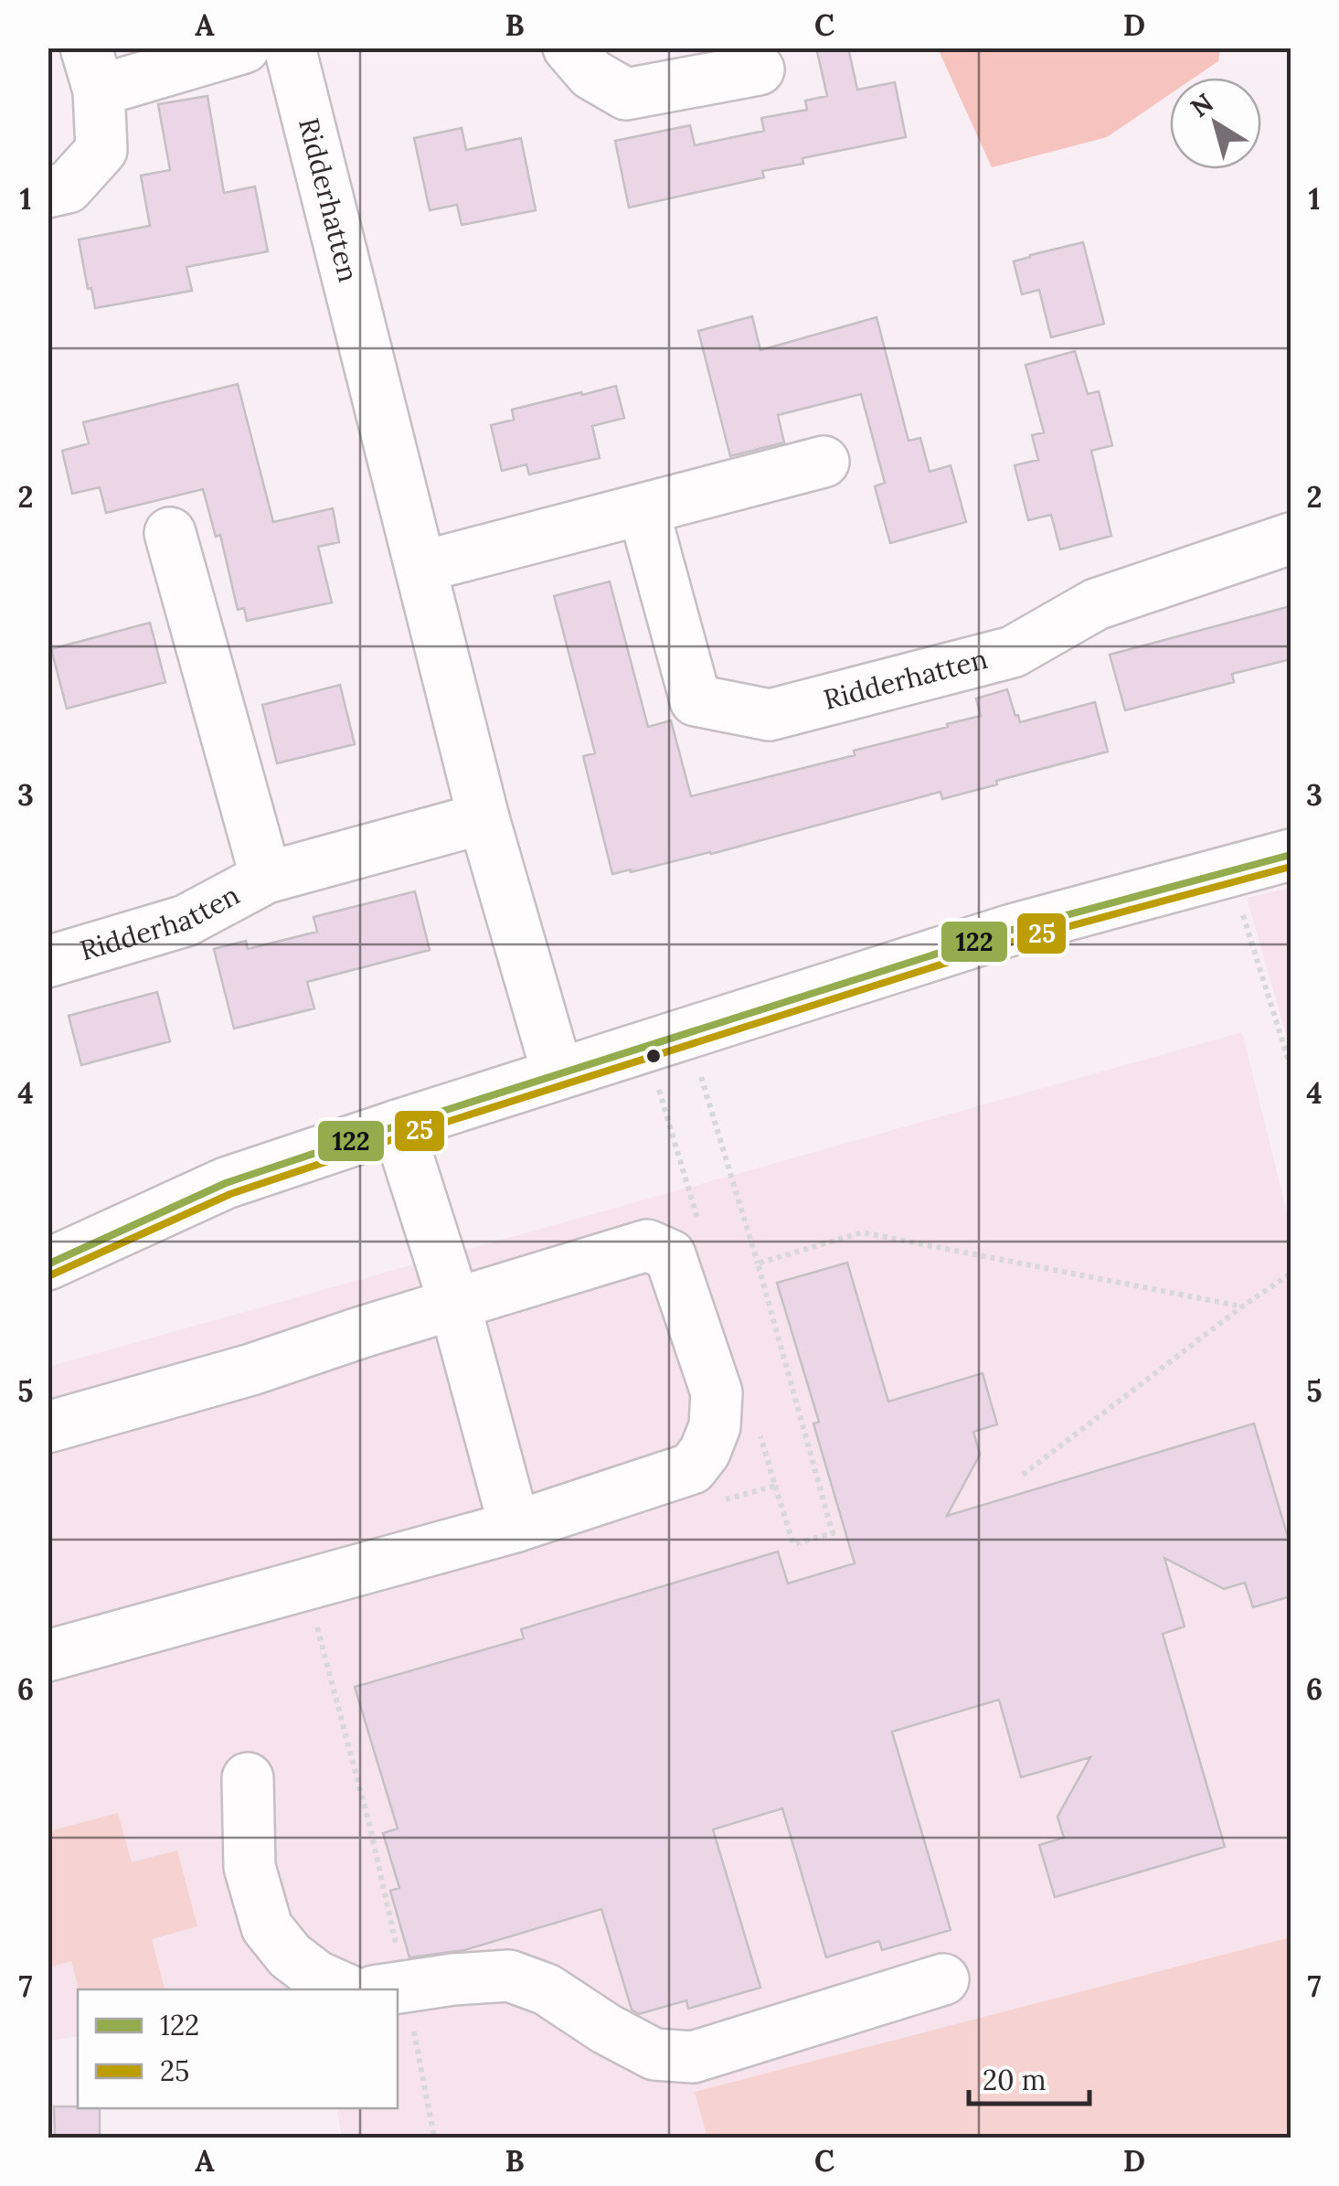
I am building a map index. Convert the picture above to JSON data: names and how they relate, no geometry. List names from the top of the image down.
{
  "streets": {
    "street": ["Ridderhatten"]
  },
  "lines": ["transit line 122", "transit line 25"],
  "legend": ["122", "25"],
  "scale_bar": "20 m",
  "north": "top left",
  "grid": {
    "columns": [
      "A",
      "B",
      "C",
      "D"
    ],
    "rows": [
      "1",
      "2",
      "3",
      "4",
      "5",
      "6",
      "7"
    ]
  }
}
